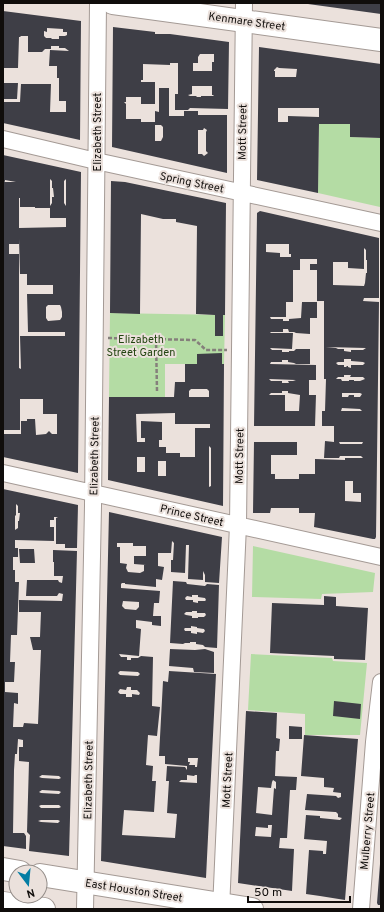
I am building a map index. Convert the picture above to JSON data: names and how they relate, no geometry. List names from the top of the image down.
{
  "streets": {
    "main road": ["Kenmare Street", "East Houston Street"],
    "street": [
      "Elizabeth Street",
      "Mott Street",
      "Spring Street",
      "Prince Street",
      "Mulberry Street"
    ]
  },
  "crossings": [
    ["Kenmare Street", "Mott Street"],
    ["Elizabeth Street", "Spring Street"],
    ["Elizabeth Street", "Prince Street"],
    ["Elizabeth Street", "East Houston Street"],
    ["Mott Street", "Spring Street"],
    ["Mott Street", "Prince Street"],
    ["Mott Street", "East Houston Street"]
  ],
  "parks": ["Elizabeth Street Garden"],
  "scale_bar": "50 m",
  "north": "bottom"
}
